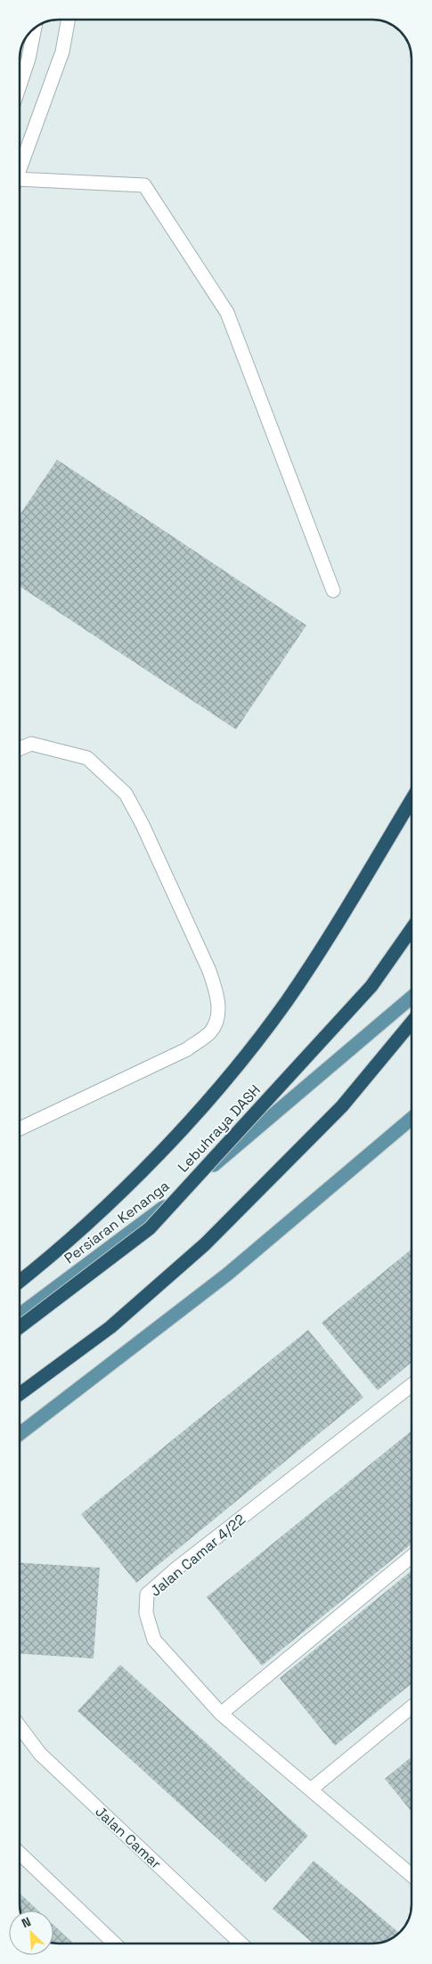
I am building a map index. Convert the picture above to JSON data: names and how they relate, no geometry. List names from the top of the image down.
{
  "streets": {
    "highway": ["Lebuhraya DASH"],
    "main road": ["Persiaran Kenanga"],
    "street": ["Jalan Camar 4/22", "Jalan Camar"]
  },
  "north": "top left"
}
